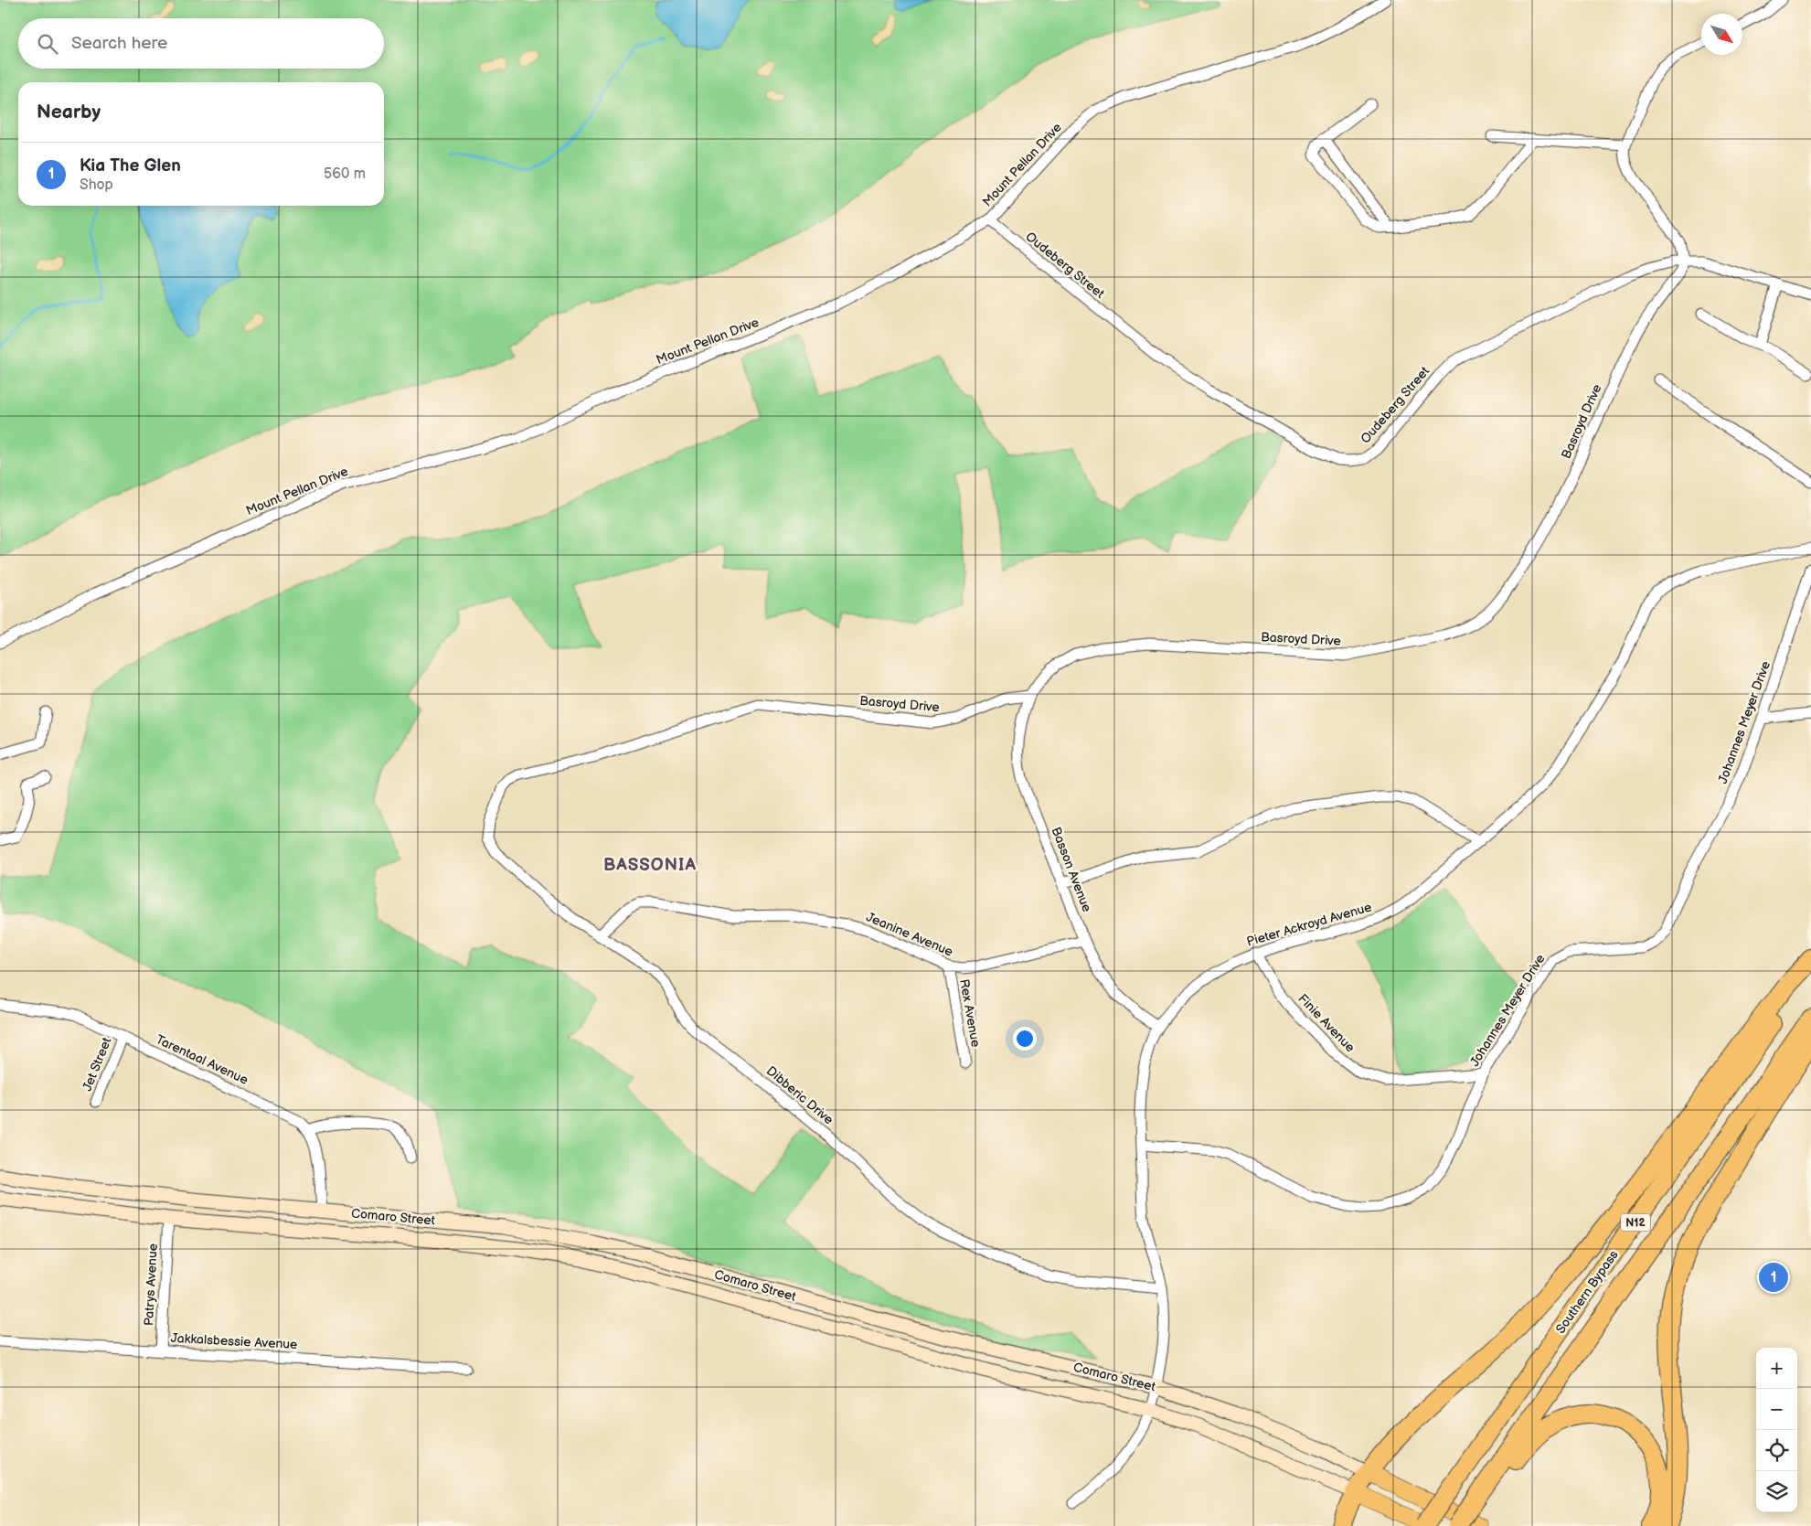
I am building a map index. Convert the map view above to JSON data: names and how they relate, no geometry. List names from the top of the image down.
{
  "streets": {
    "highway": ["N12", "Southern Bypass"],
    "main road": ["Comaro Street"],
    "street": [
      "Mount Pellan Drive",
      "Oudeberg Street",
      "Basroyd Drive",
      "Johannes Meyer Drive",
      "Basson Avenue",
      "Pieter Ackroyd Avenue",
      "Jeanine Avenue",
      "Rex Avenue",
      "Finie Avenue",
      "Tarentaal Avenue",
      "Jet Street",
      "Dibberic Drive",
      "Patrys Avenue",
      "Jakkalsbessie Avenue"
    ]
  },
  "crossings": [
    ["Mount Pellan Drive", "Oudeberg Street"],
    ["Oudeberg Street", "Basroyd Drive"],
    ["Basroyd Drive", "Basson Avenue"],
    ["Basroyd Drive", "Dibberic Drive"],
    ["Johannes Meyer Drive", "Pieter Ackroyd Avenue"],
    ["Johannes Meyer Drive", "Finie Avenue"],
    ["Basson Avenue", "Pieter Ackroyd Avenue"],
    ["Basson Avenue", "Jeanine Avenue"],
    ["Pieter Ackroyd Avenue", "Finie Avenue"],
    ["Pieter Ackroyd Avenue", "Dibberic Drive"],
    ["Pieter Ackroyd Avenue", "Comaro Street"],
    ["Jeanine Avenue", "Rex Avenue"],
    ["Jeanine Avenue", "Dibberic Drive"],
    ["Tarentaal Avenue", "Jet Street"],
    ["Comaro Street", "Patrys Avenue"],
    ["Comaro Street", "Southern Bypass"],
    ["Patrys Avenue", "Jakkalsbessie Avenue"]
  ],
  "districts": ["BASSONIA"],
  "north": "bottom right",
  "page": {
    "search": "Search here",
    "heading": "Nearby",
    "list": [
      {
        "mark": "1",
        "name": "Kia The Glen",
        "note": "Shop",
        "value": "560 m"
      }
    ],
    "pins": "1",
    "map_buttons": ["+", "−"]
  }
}
